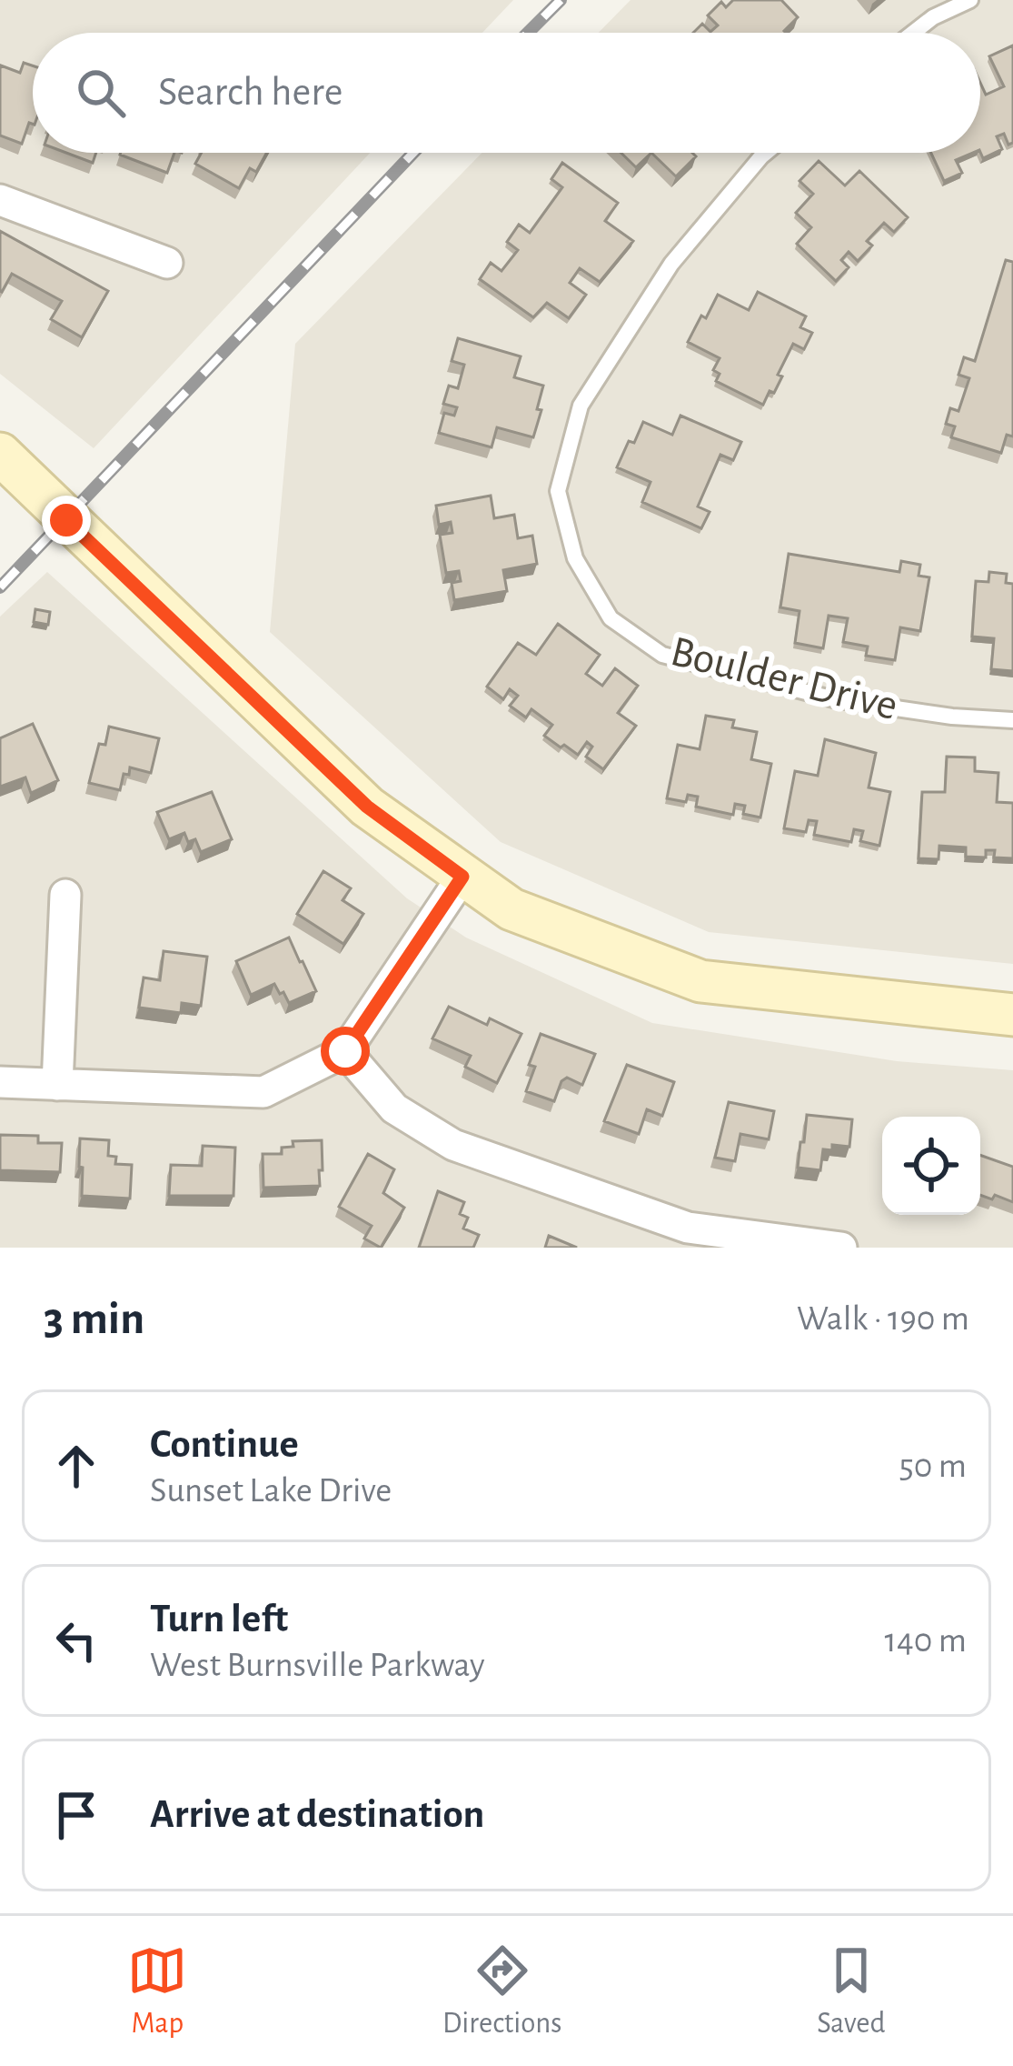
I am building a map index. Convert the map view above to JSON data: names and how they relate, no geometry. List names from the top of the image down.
{
  "streets": {
    "lane": ["Boulder Drive"]
  },
  "page": {
    "search": "Search here",
    "heading": ["3 min", "Walk · 190 m"],
    "list": [
      ["Continue", "Sunset Lake Drive", "50 m"],
      ["Turn left", "West Burnsville Parkway", "140 m"],
      "Arrive at destination"
    ],
    "nav": ["Map", "Directions", "Saved"]
  }
}
